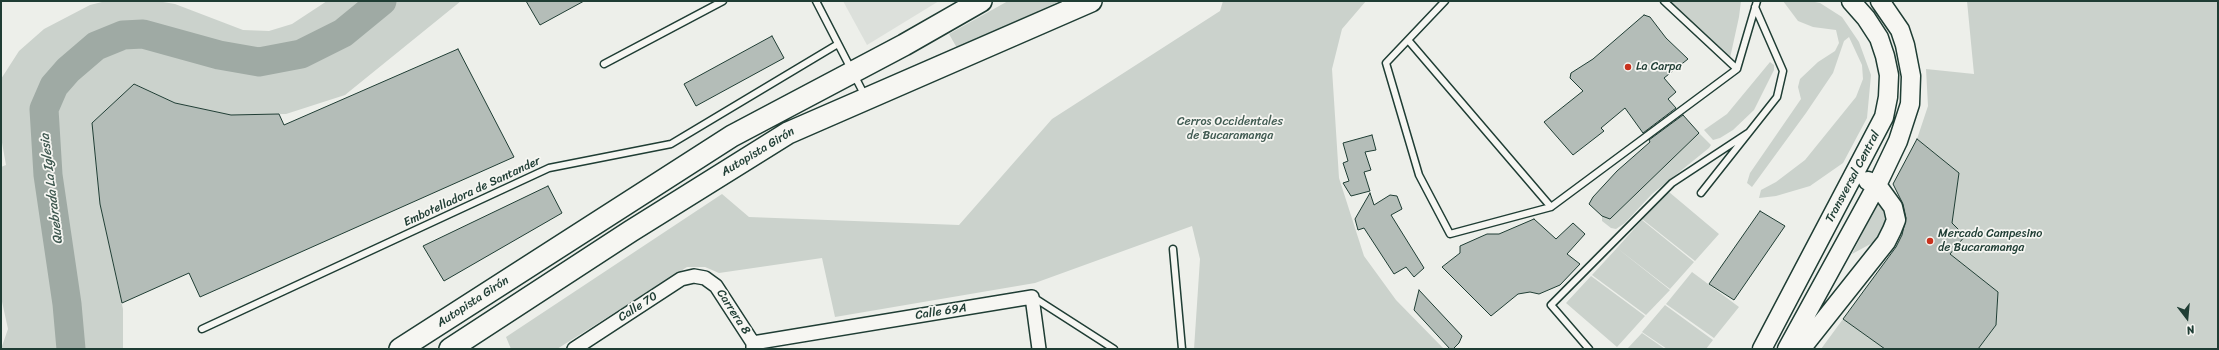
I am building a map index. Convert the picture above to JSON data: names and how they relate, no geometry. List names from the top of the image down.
{
  "streets": {
    "highway": ["Autopista Girón"],
    "main road": ["Transversal Central"],
    "street": ["Calle 70", "Carrera 8", "Calle 69A"],
    "lane": ["Embotelladora de Santander"]
  },
  "crossings": [
    ["Calle 70", "Carrera 8"],
    ["Carrera 8", "Calle 69A"]
  ],
  "water": ["Quebrada La Iglesia"],
  "parks": ["Cerros Occidentales de Bucaramanga"],
  "places": ["La Carpa", "Mercado Campesino de Bucaramanga"],
  "north": "bottom"
}
